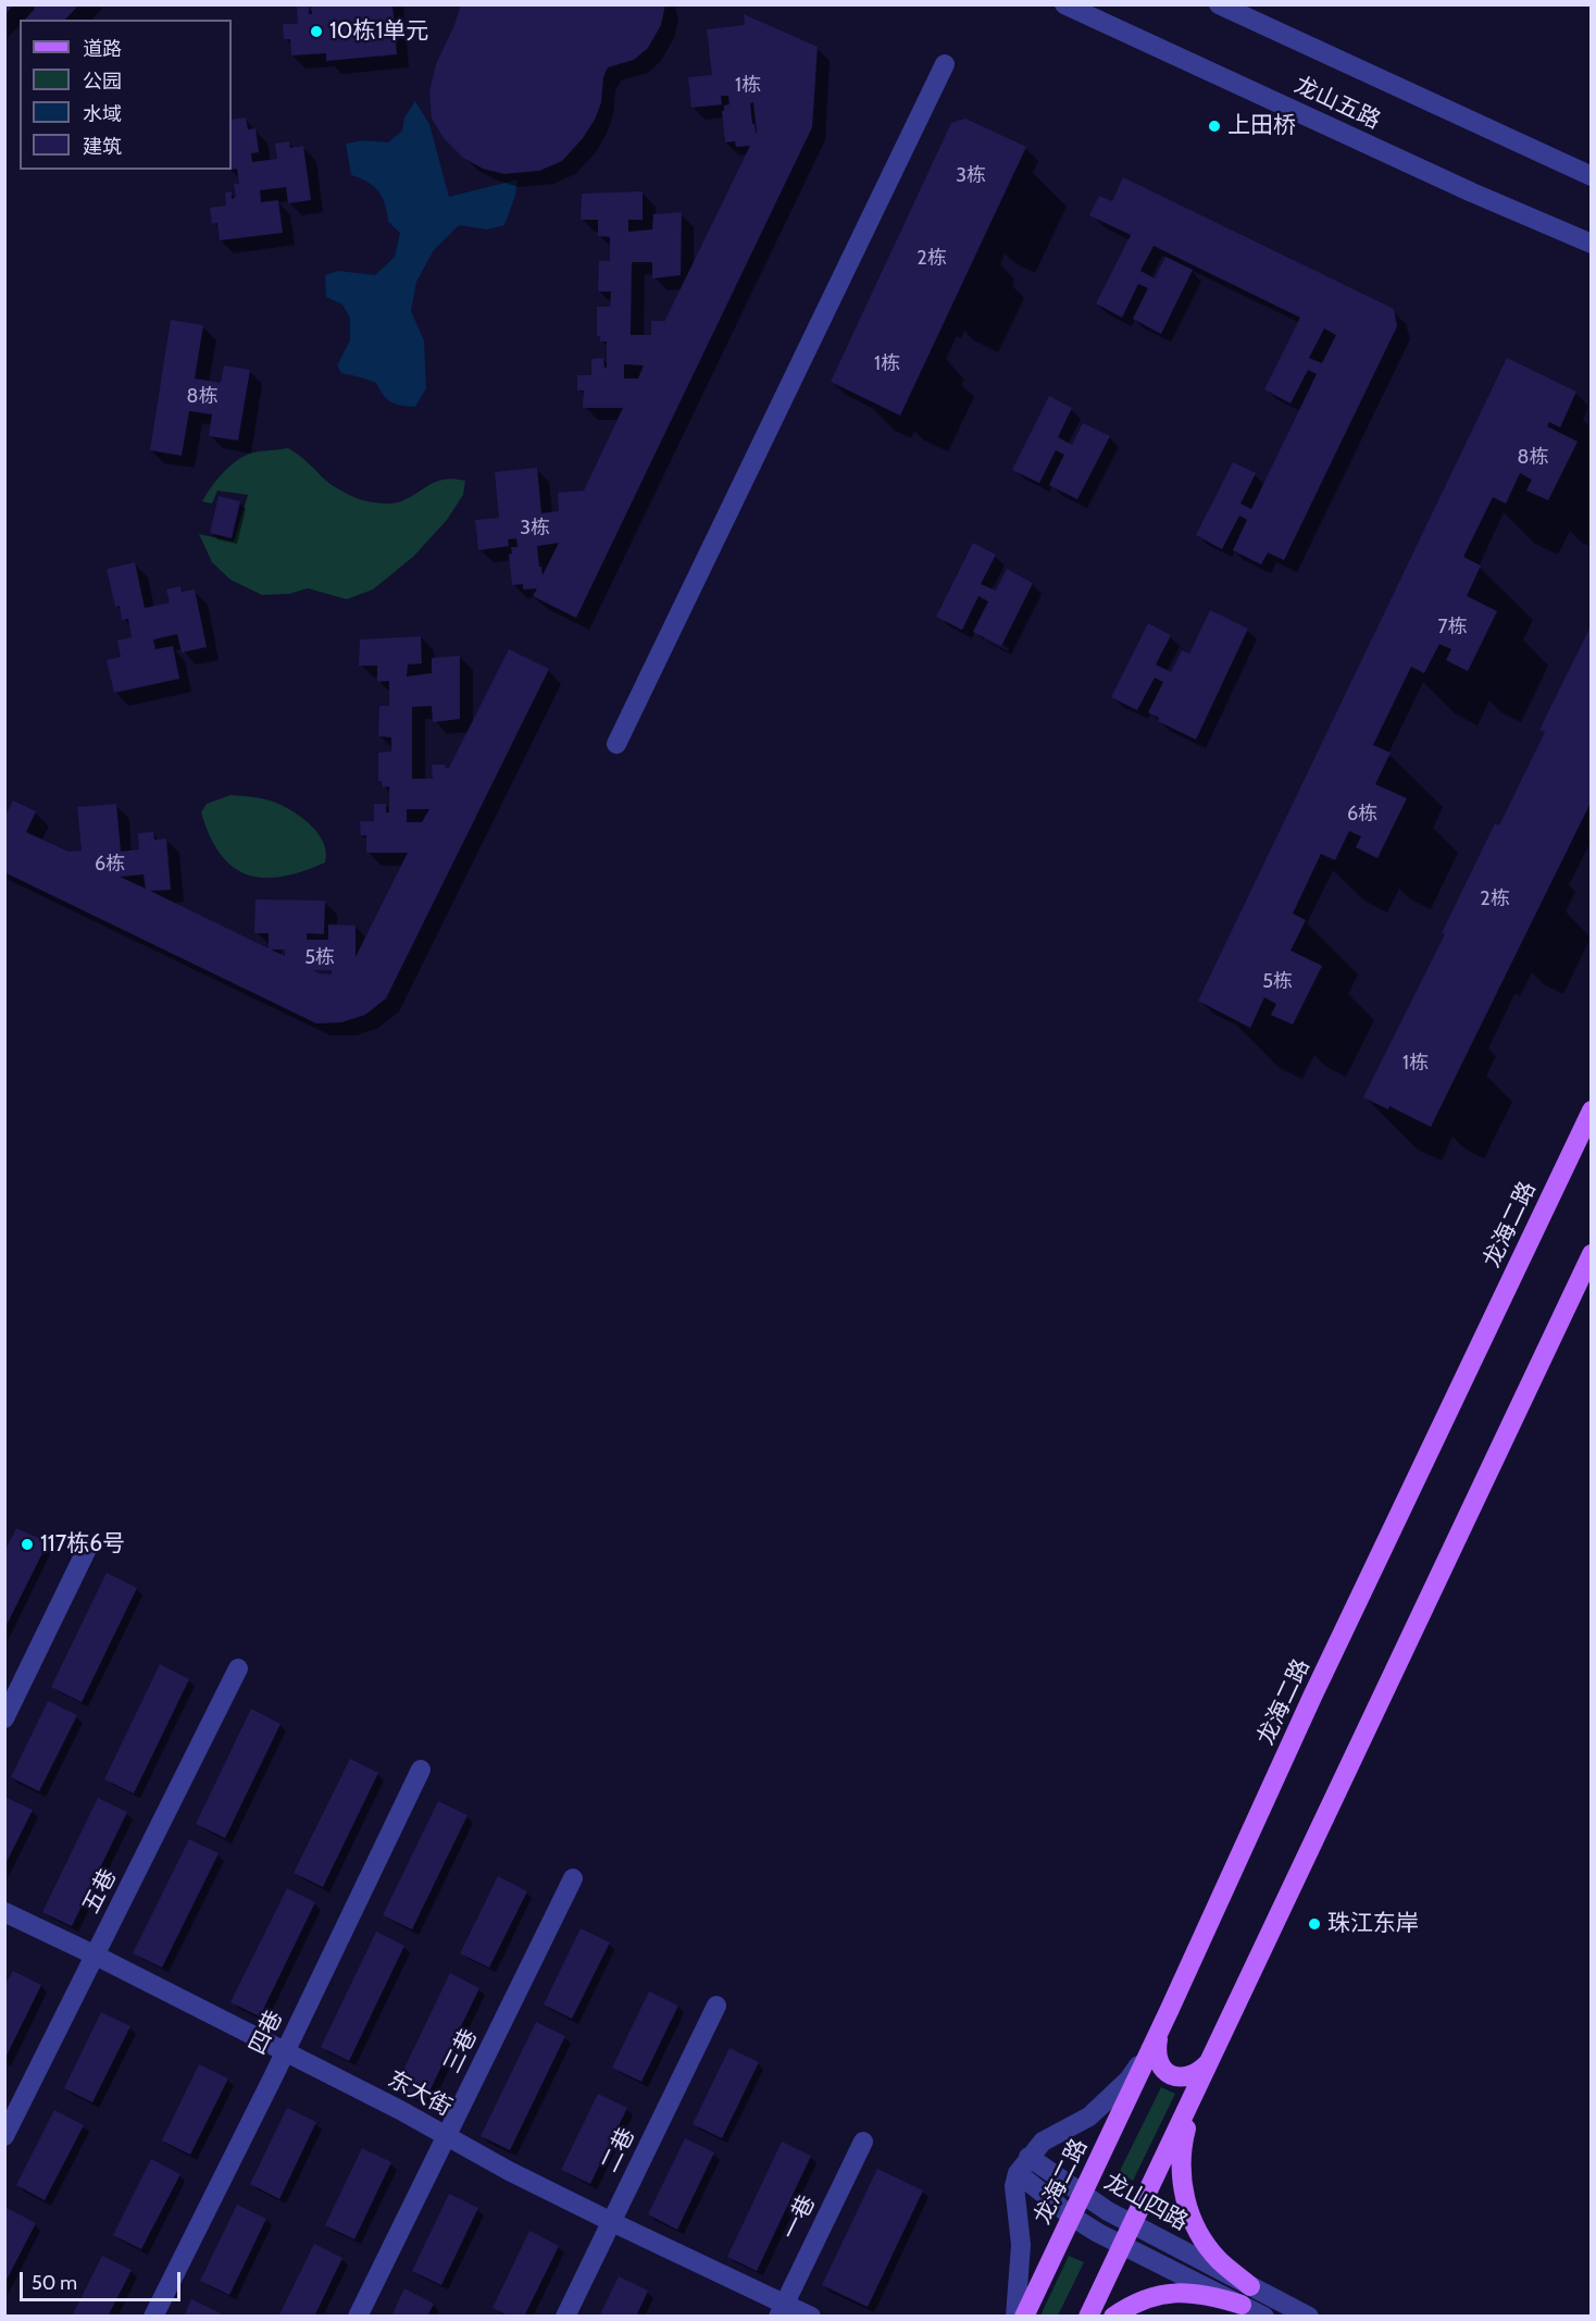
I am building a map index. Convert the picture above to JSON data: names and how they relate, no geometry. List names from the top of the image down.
{
  "streets": {
    "main road": ["龙海二路"],
    "street": [
      "龙山五路",
      "五巷",
      "四巷",
      "三巷",
      "东大街",
      "二巷",
      "龙山四路",
      "一巷"
    ]
  },
  "crossings": [
    ["龙海二路", "龙山四路"],
    ["五巷", "东大街"],
    ["四巷", "东大街"],
    ["三巷", "东大街"],
    ["东大街", "二巷"],
    ["东大街", "一巷"]
  ],
  "places": [
    "10栋1单元",
    "上田桥",
    "117栋6号",
    "珠江东岸"
  ],
  "house_numbers": [
    "1栋",
    "3栋",
    "2栋",
    "1栋",
    "8栋",
    "8栋",
    "3栋",
    "7栋",
    "6栋",
    "6栋",
    "2栋",
    "5栋",
    "5栋",
    "1栋"
  ],
  "legend": [
    "道路",
    "公园",
    "水域",
    "建筑"
  ],
  "scale_bar": "50 m"
}
